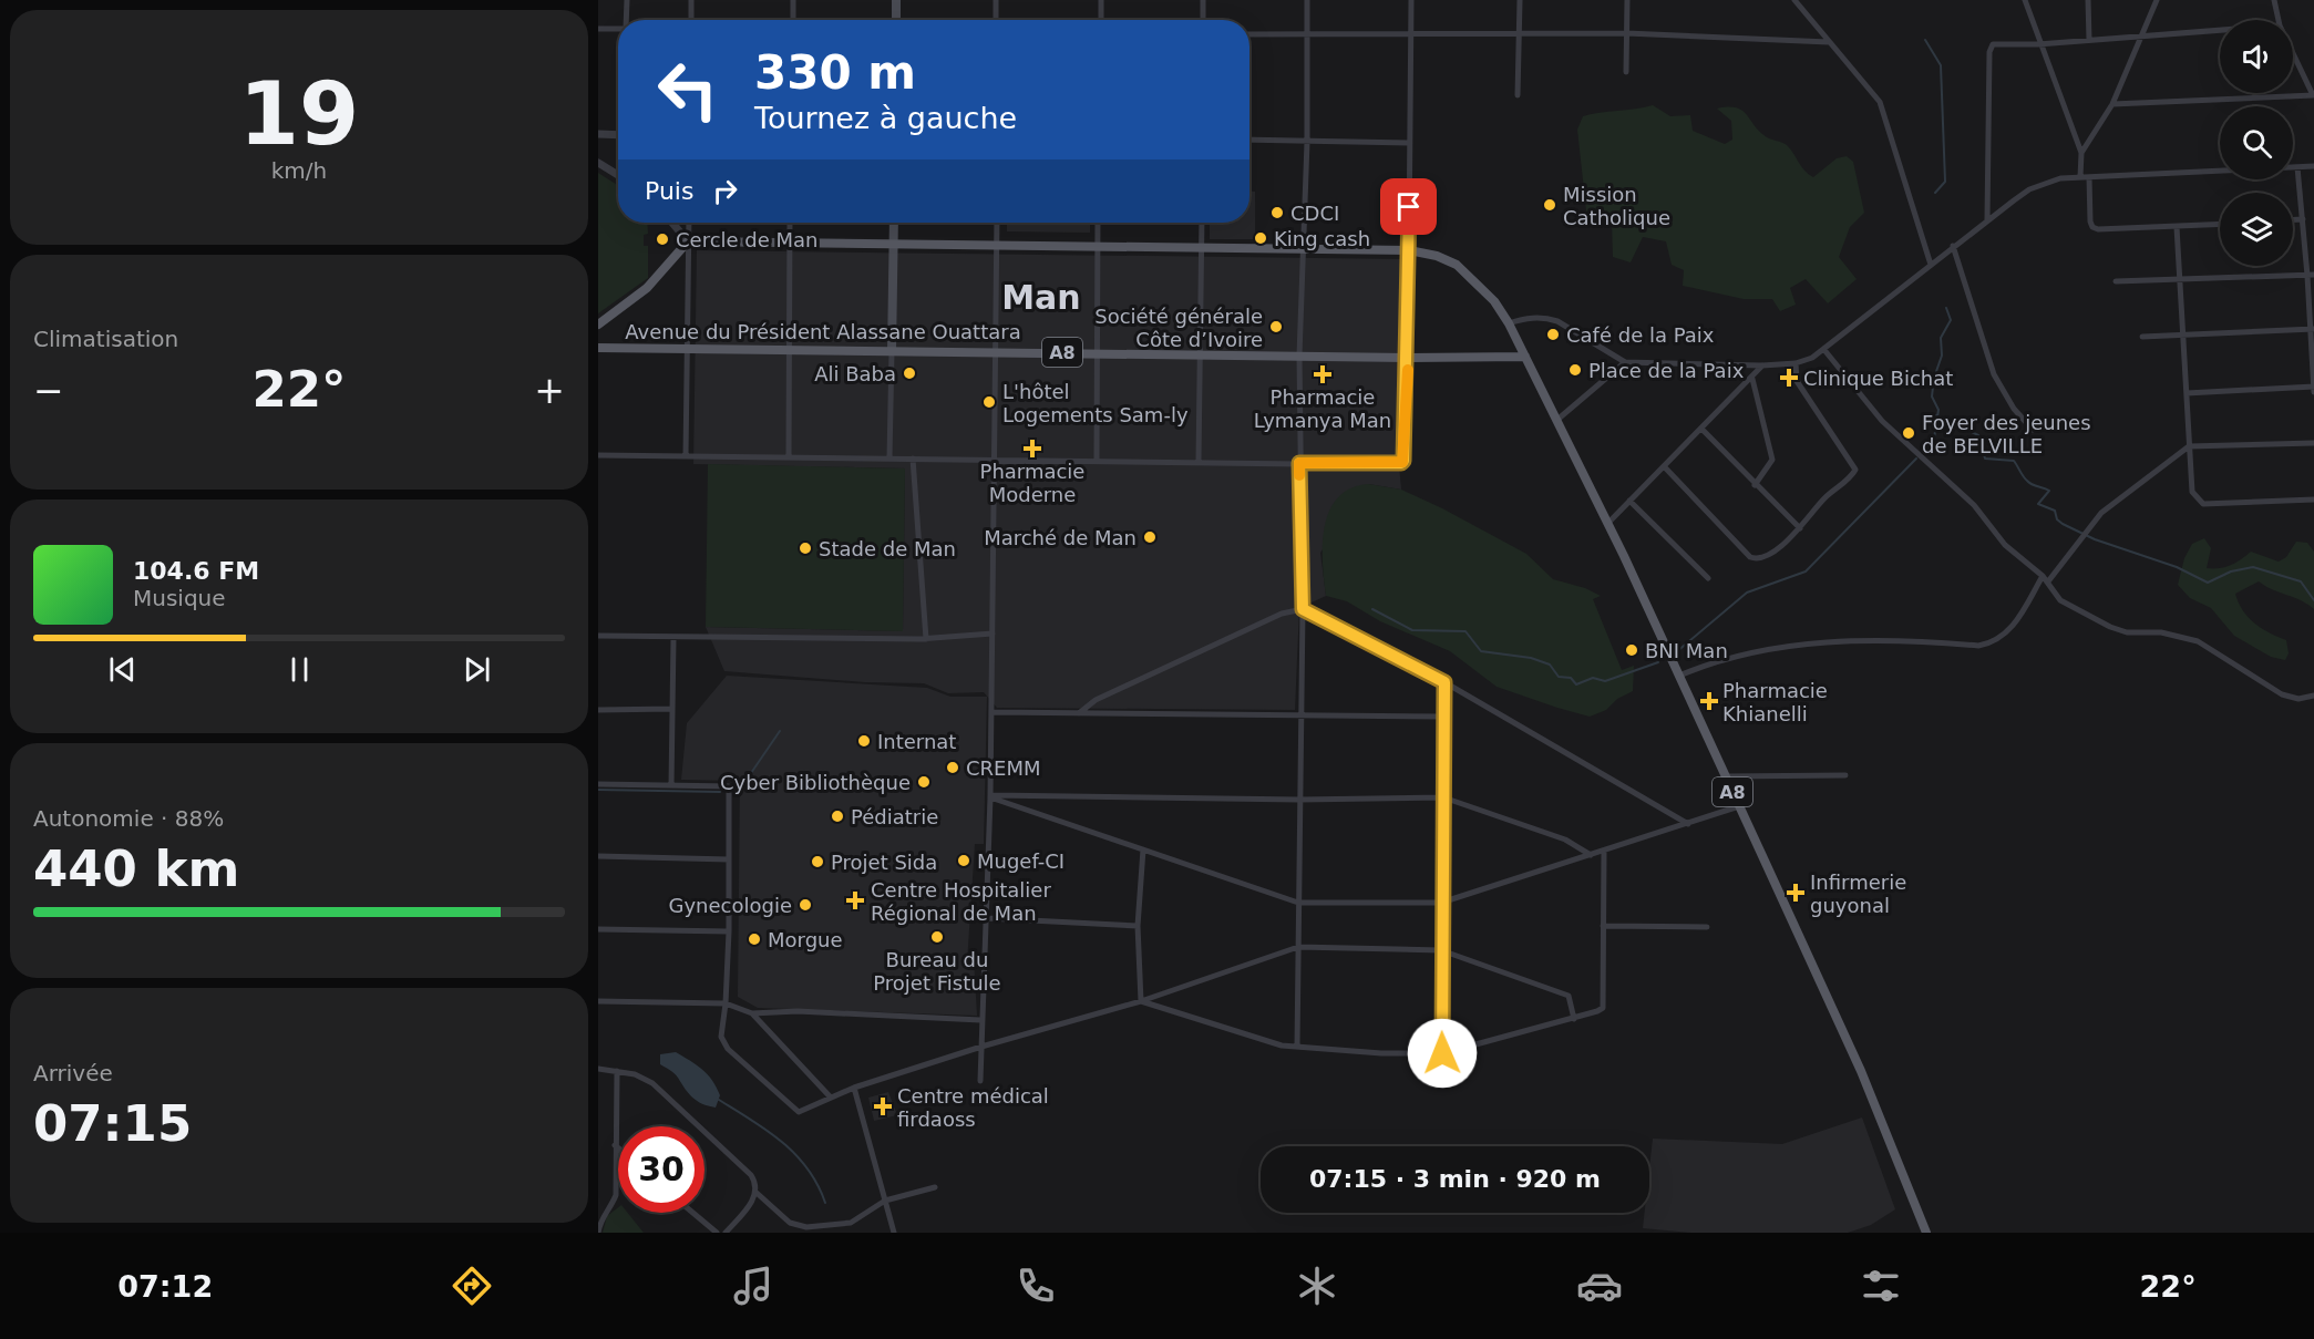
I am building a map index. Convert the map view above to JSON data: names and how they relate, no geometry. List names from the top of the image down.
{
  "streets": {
    "main road": ["Avenue du Président Alassane Ouattara", "A8"]
  },
  "crossings": [
    ["Avenue du Président Alassane Ouattara", "A8"]
  ],
  "districts": ["Man"],
  "places": {
    "other": [
      "Mission Catholique",
      "CDCI",
      "King cash",
      "Cercle de Man",
      "Société générale Côte d’Ivoire",
      "Café de la Paix",
      "Place de la Paix",
      "Ali Baba",
      "L'hôtel Logements Sam-ly",
      "Foyer des jeunes de BELVILLE",
      "Marché de Man",
      "Stade de Man",
      "BNI Man",
      "Internat",
      "CREMM",
      "Cyber Bibliothèque",
      "Pédiatrie",
      "Mugef-CI",
      "Projet Sida",
      "Gynecologie",
      "Bureau du Projet Fistule",
      "Morgue"
    ],
    "health": [
      "Pharmacie Lymanya Man",
      "Clinique Bichat",
      "Pharmacie Moderne",
      "Pharmacie Khianelli",
      "Infirmerie guyonal",
      "Centre Hospitalier Régional de Man",
      "Centre médical firdaoss"
    ]
  },
  "page": {
    "tile": [
      ["19", "km/h"],
      "Climatisation",
      ["Autonomie · 88%", "440 km"],
      ["Arrivée", "07:15"]
    ],
    "turn": ["330 m", "Tournez à gauche"],
    "then": "Puis",
    "heat": ["−", "22°", "+"],
    "song": ["104.6 FM", "Musique"],
    "limit": "30",
    "trip": "07:15 · 3 min · 920 m",
    "tabs": ["07:12", "22°"]
  }
}
